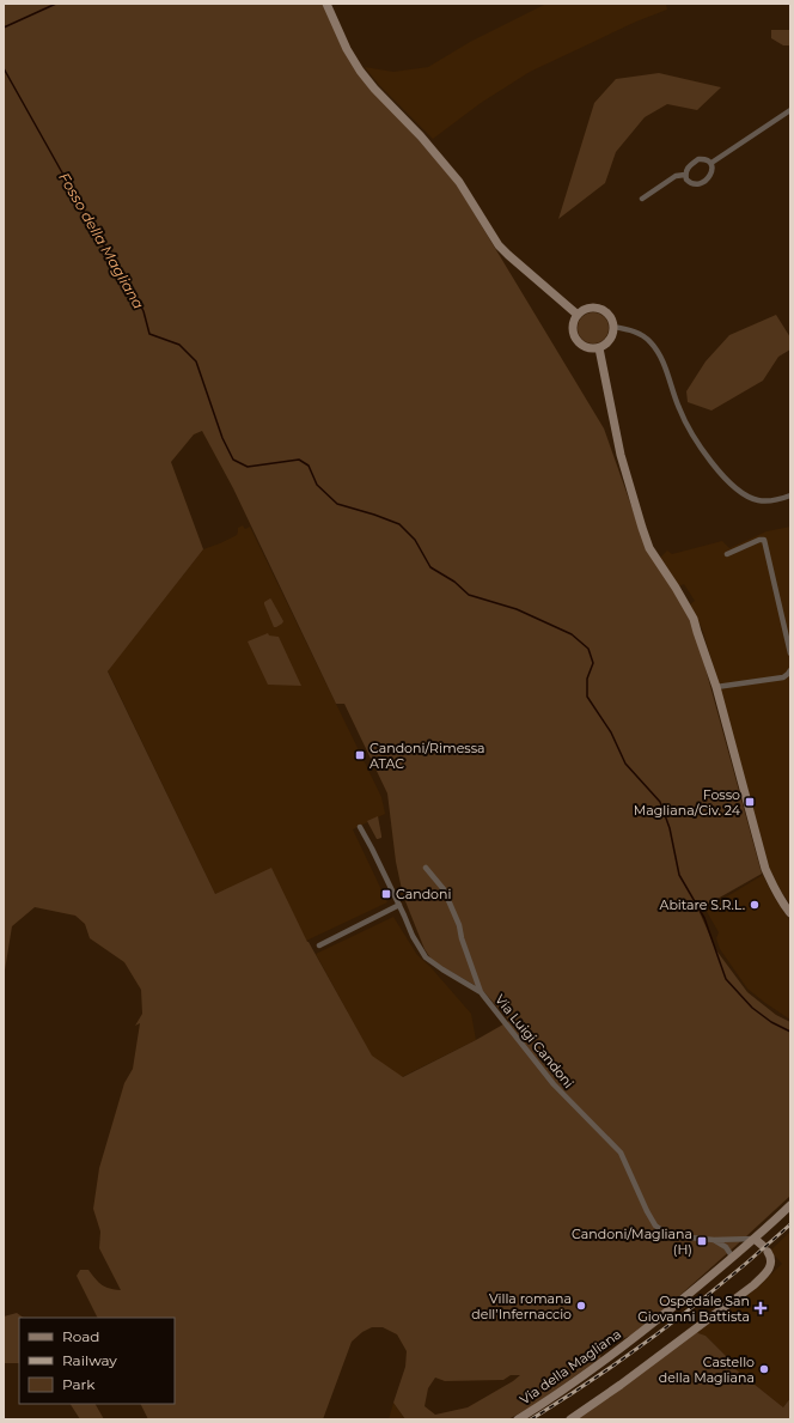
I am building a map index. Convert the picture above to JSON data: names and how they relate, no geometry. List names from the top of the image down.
{
  "streets": {
    "street": ["Via Luigi Candoni", "Via della Magliana"]
  },
  "crossings": [
    ["Via Luigi Candoni", "Via della Magliana"]
  ],
  "water": ["Fosso della Magliana"],
  "places": {
    "transit": [
      "Candoni/Rimessa ATAC",
      "Fosso Magliana/Civ. 24",
      "Candoni",
      "Candoni/Magliana (H)"
    ],
    "other": ["Abitare S.R.L.", "Villa romana dell’Infernaccio", "Castello della Magliana"],
    "health": ["Ospedale San Giovanni Battista"]
  },
  "legend": ["Road", "Railway", "Park"]
}
